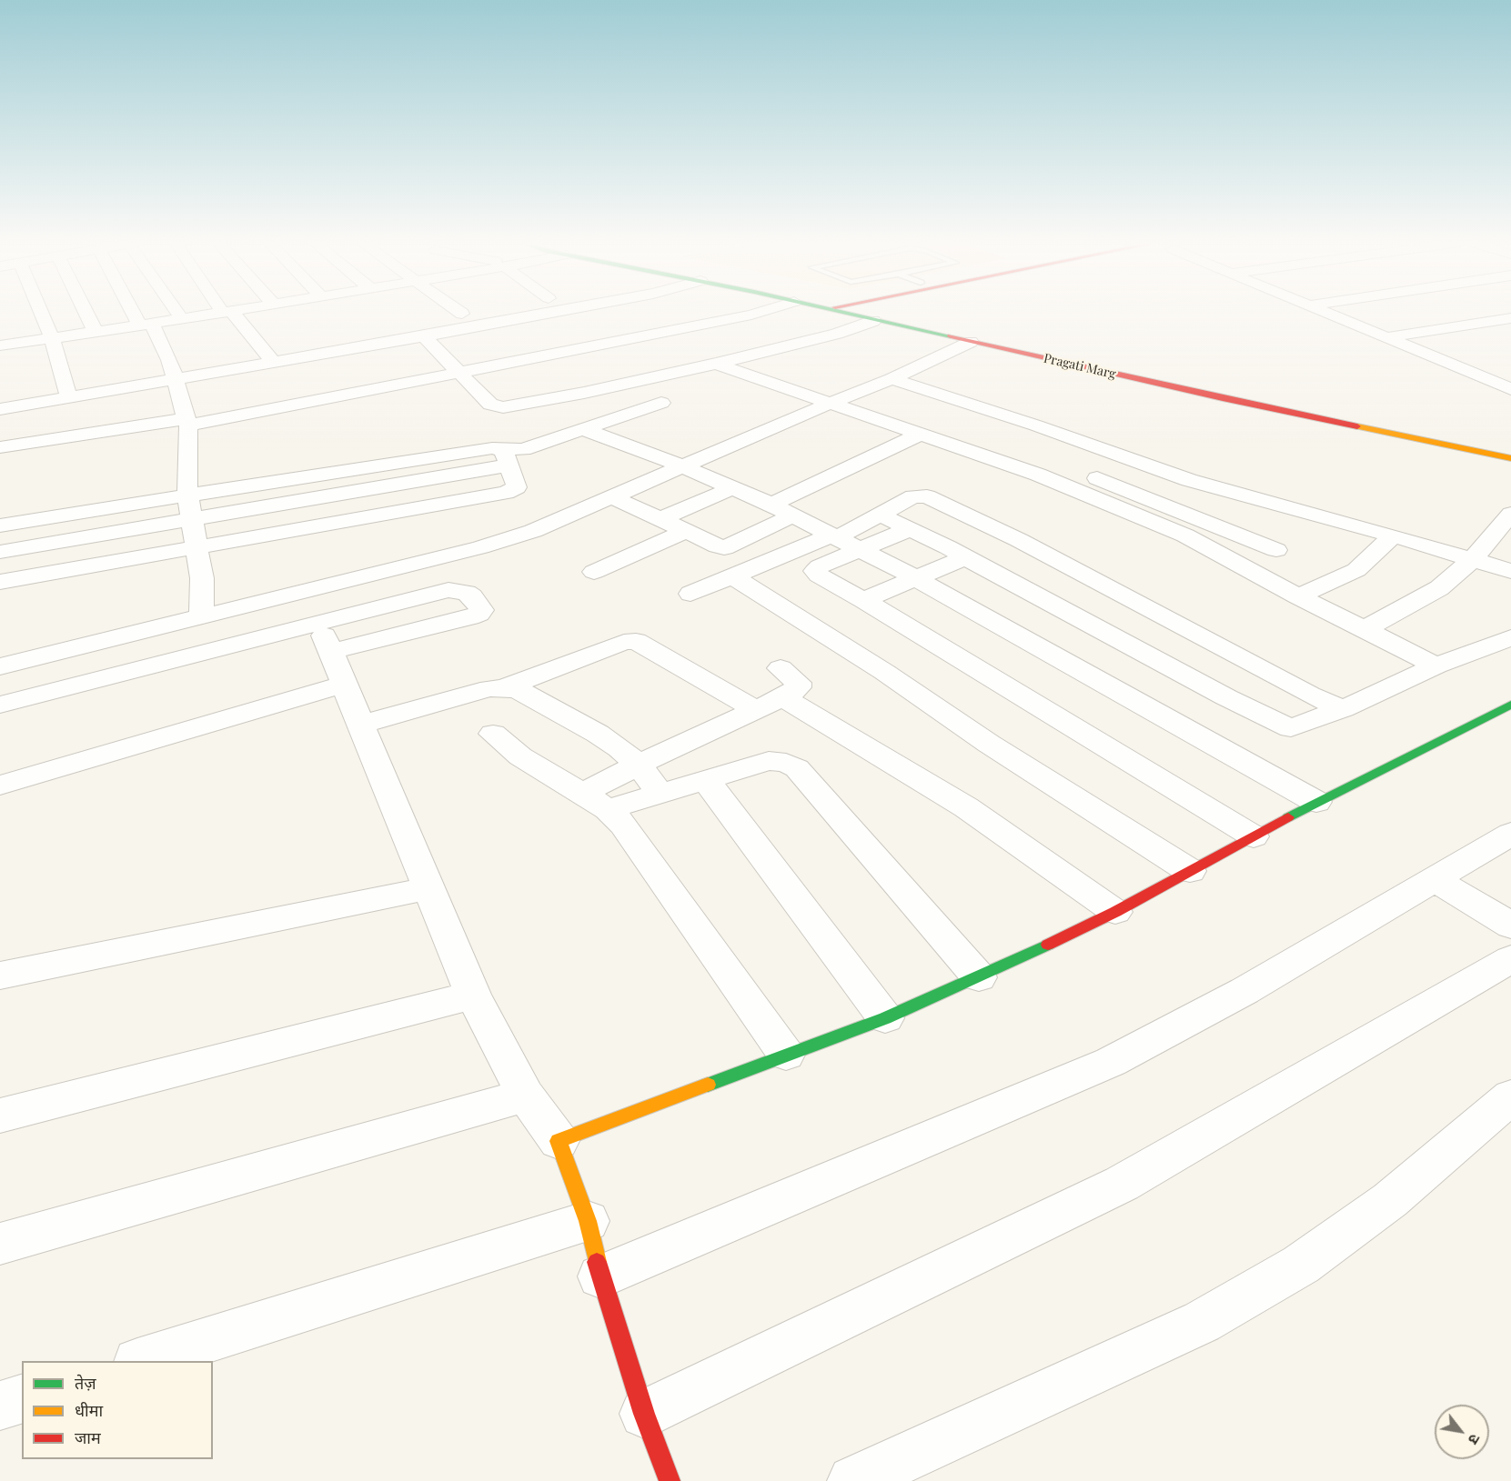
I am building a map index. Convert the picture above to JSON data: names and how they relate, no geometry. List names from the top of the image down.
{
  "streets": {
    "main road": ["Pragati Marg"]
  },
  "legend": ["तेज़", "धीमा", "जाम"],
  "north": "bottom right"
}
